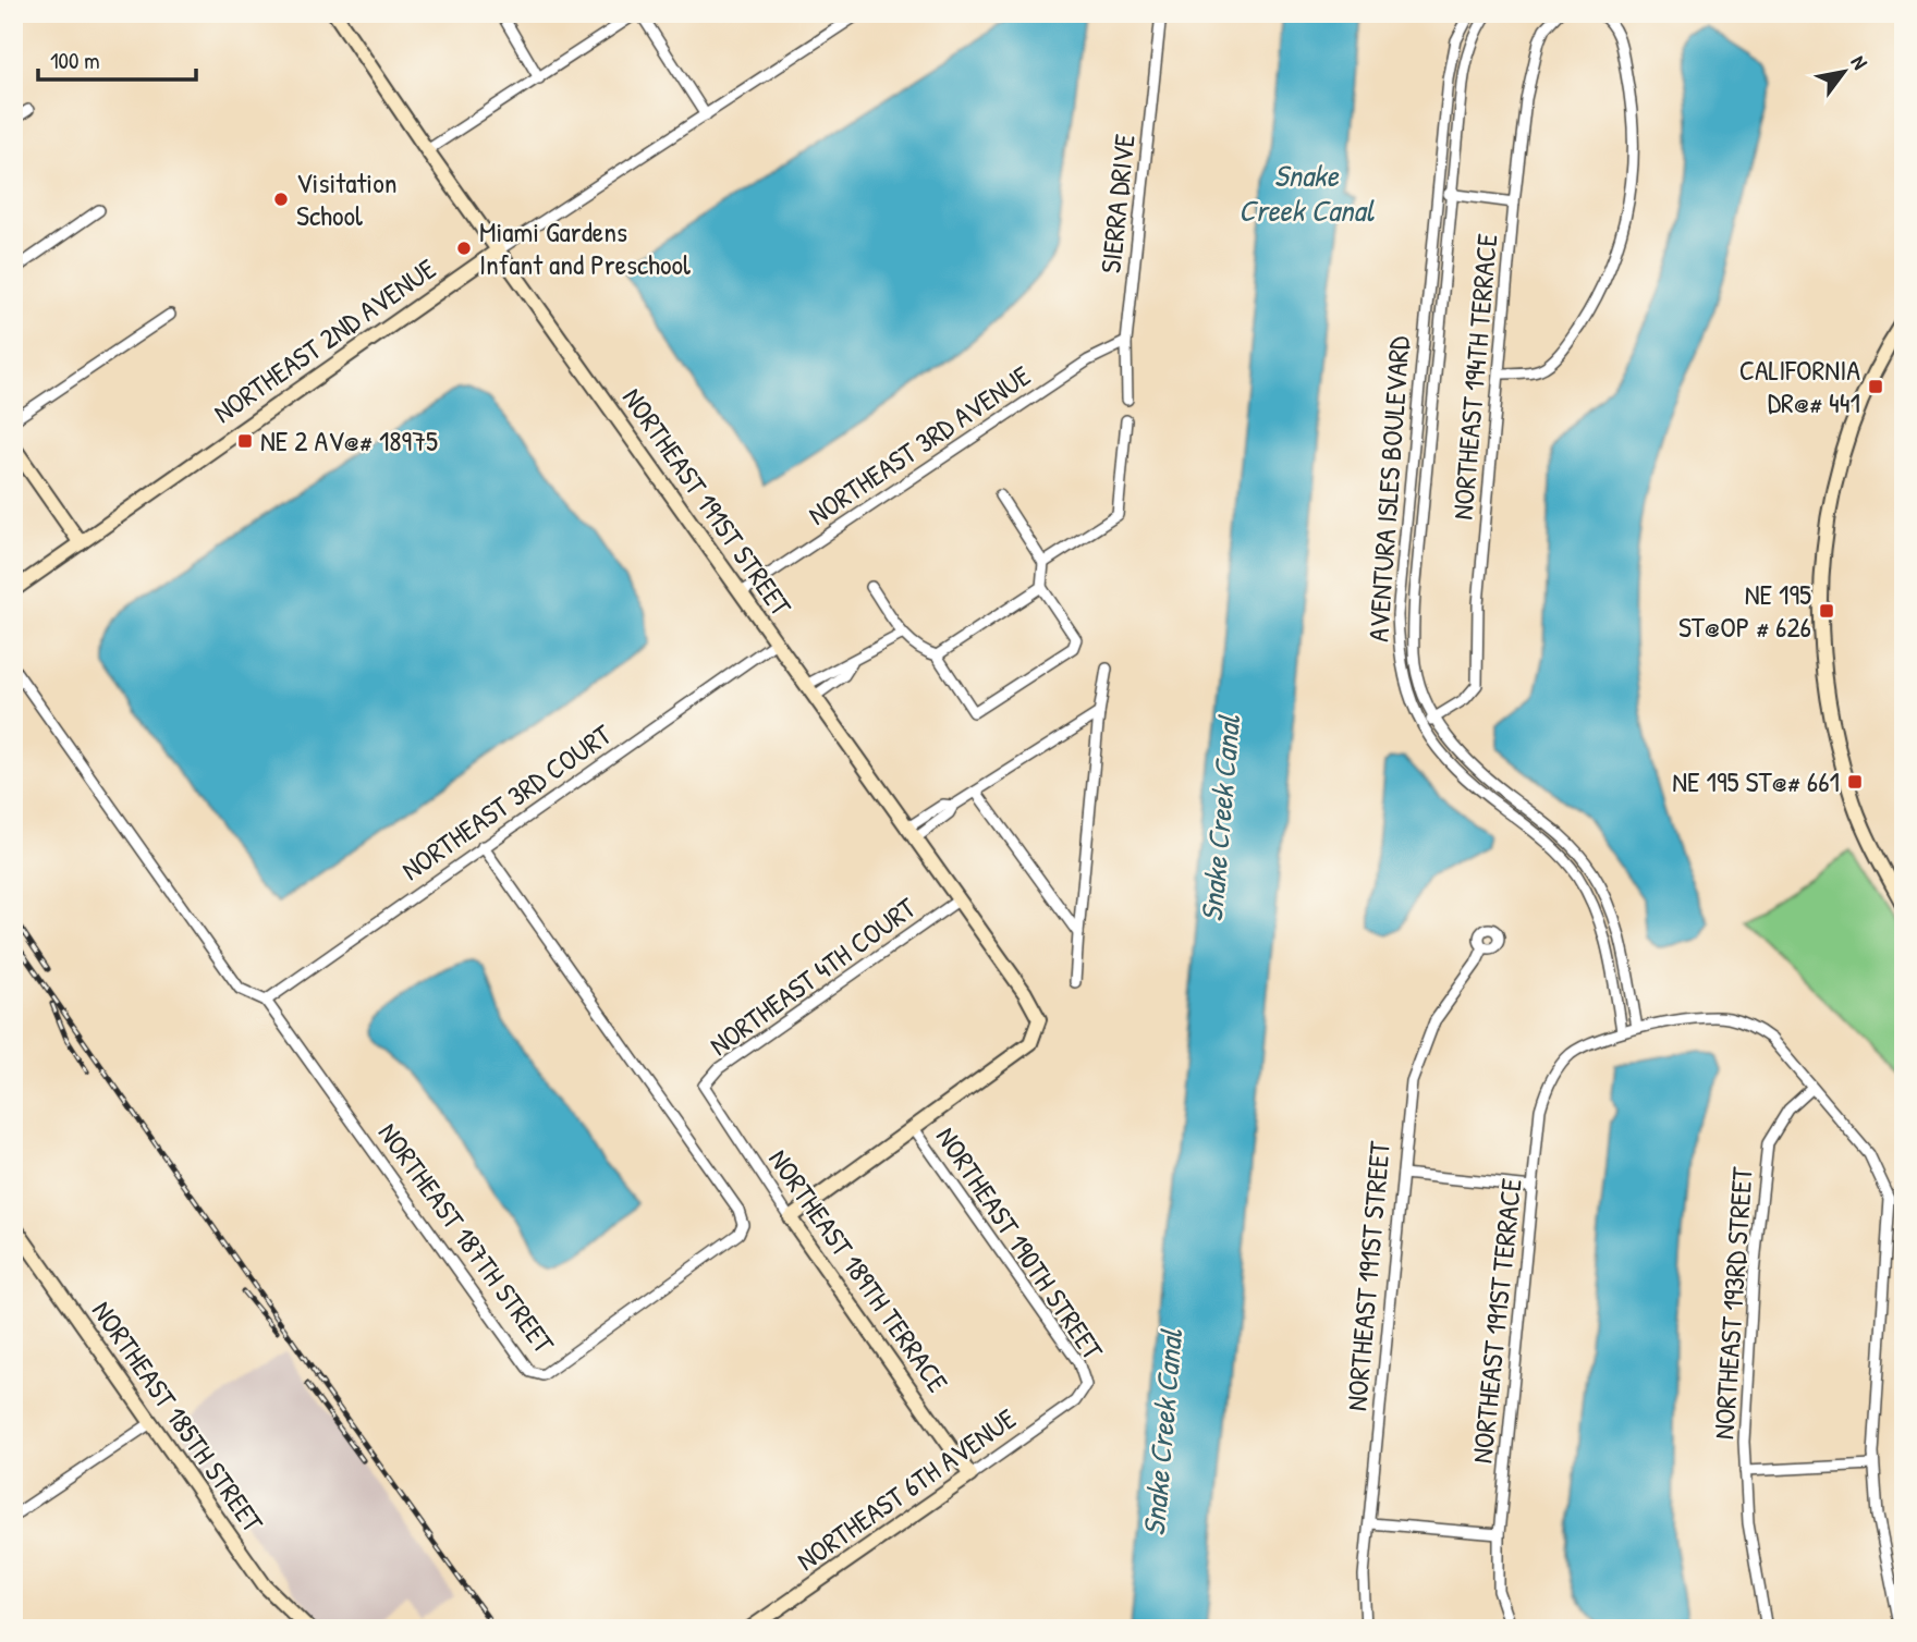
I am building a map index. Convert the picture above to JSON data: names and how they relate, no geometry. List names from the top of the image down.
{
  "streets": {
    "street": [
      "SIERRA DRIVE",
      "NORTHEAST 2ND AVENUE",
      "NORTHEAST 194TH TERRACE",
      "NORTHEAST 3RD AVENUE",
      "AVENTURA ISLES BOULEVARD",
      "NORTHEAST 191ST STREET",
      "NORTHEAST 3RD COURT",
      "NORTHEAST 4TH COURT",
      "NORTHEAST 187TH STREET",
      "NORTHEAST 190TH STREET",
      "NORTHEAST 189TH TERRACE",
      "NORTHEAST 193RD STREET",
      "NORTHEAST 191ST TERRACE",
      "NORTHEAST 185TH STREET",
      "NORTHEAST 6TH AVENUE"
    ]
  },
  "crossings": [
    ["SIERRA DRIVE", "NORTHEAST 3RD AVENUE"],
    ["NORTHEAST 2ND AVENUE", "NORTHEAST 191ST STREET"],
    ["NORTHEAST 194TH TERRACE", "AVENTURA ISLES BOULEVARD"],
    ["NORTHEAST 3RD AVENUE", "NORTHEAST 191ST STREET"],
    ["AVENTURA ISLES BOULEVARD", "NORTHEAST 191ST TERRACE"],
    ["NORTHEAST 191ST STREET", "NORTHEAST 3RD COURT"],
    ["NORTHEAST 191ST STREET", "NORTHEAST 4TH COURT"],
    ["NORTHEAST 191ST STREET", "NORTHEAST 190TH STREET"],
    ["NORTHEAST 3RD COURT", "NORTHEAST 187TH STREET"],
    ["NORTHEAST 4TH COURT", "NORTHEAST 189TH TERRACE"],
    ["NORTHEAST 190TH STREET", "NORTHEAST 6TH AVENUE"],
    ["NORTHEAST 189TH TERRACE", "NORTHEAST 6TH AVENUE"]
  ],
  "water": ["Snake Creek Canal"],
  "places": {
    "other": ["Visitation School", "Miami Gardens Infant and Preschool"],
    "transit": [
      "CALIFORNIA DR@# 441",
      "NE 2 AV@# 18975",
      "NE 195 ST@OP # 626",
      "NE 195 ST@# 661"
    ]
  },
  "scale_bar": "100 m",
  "north": "top right"
}
